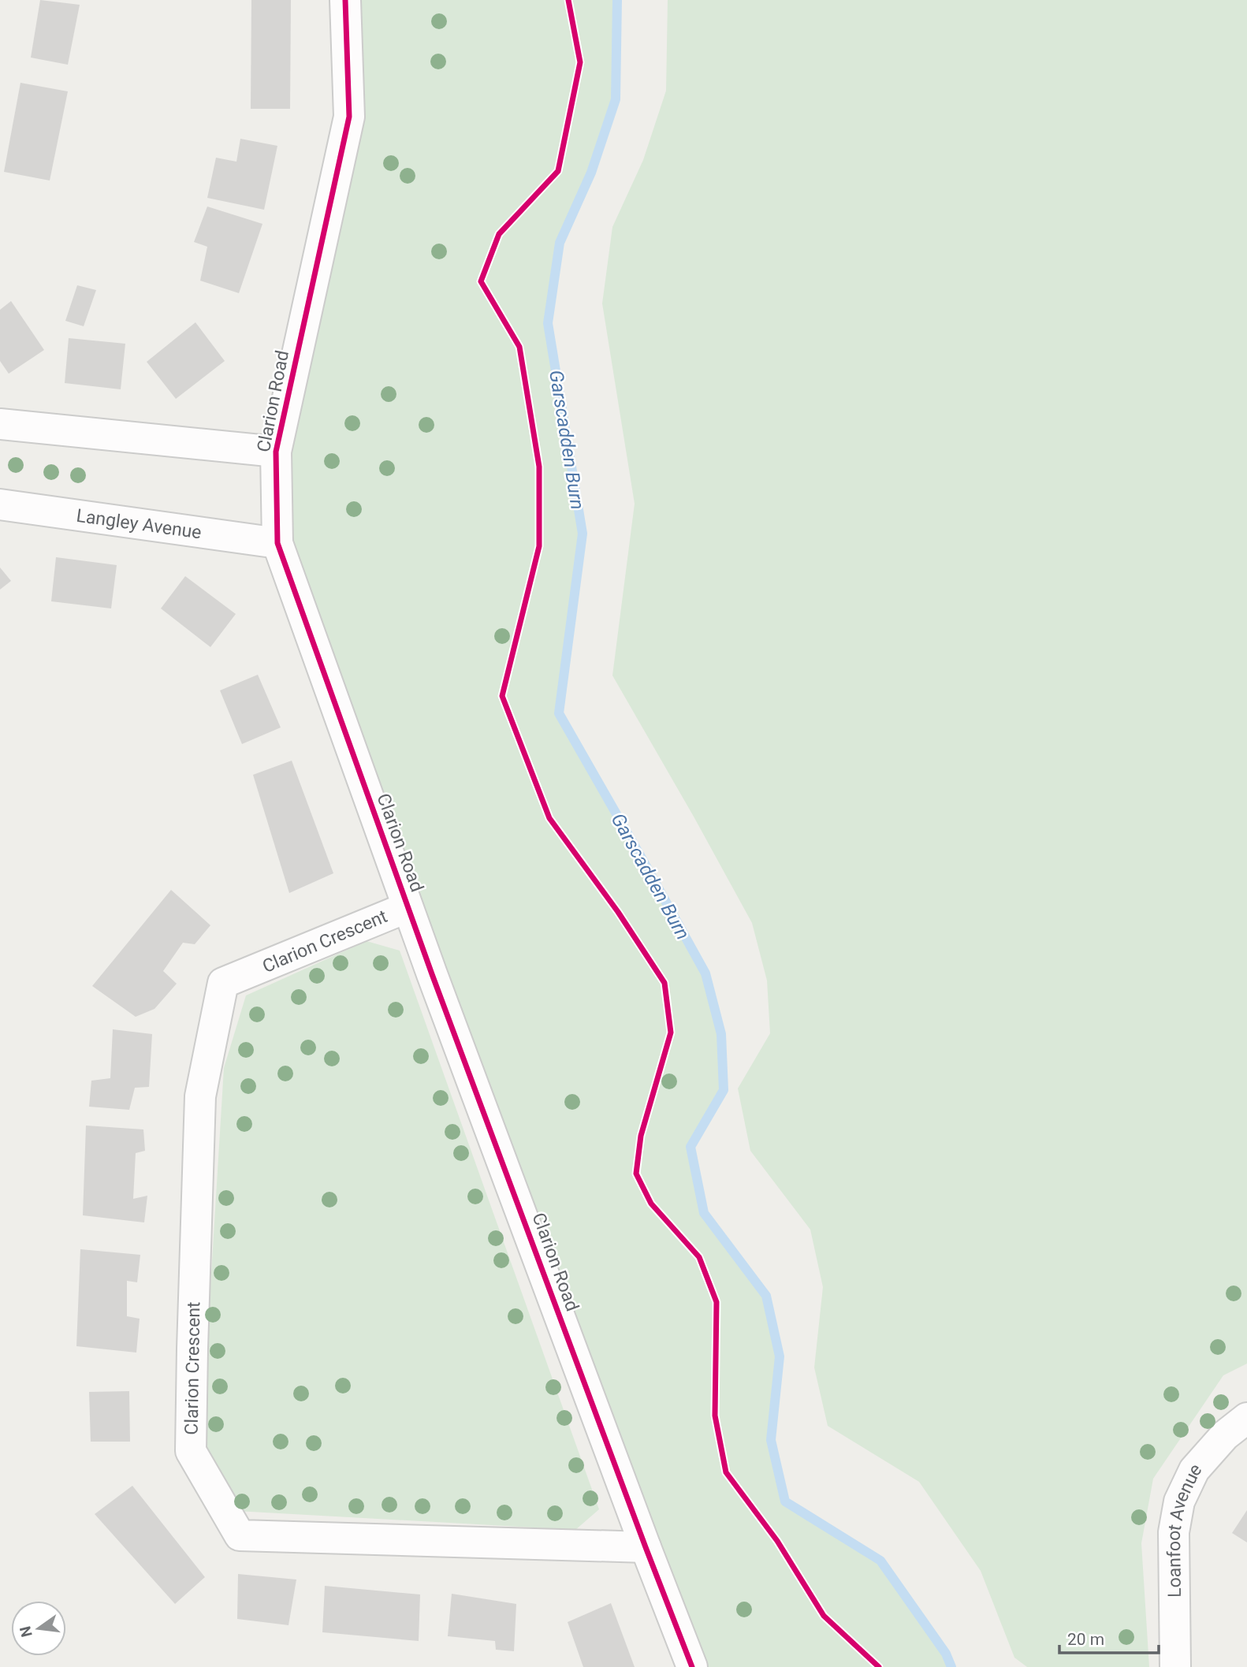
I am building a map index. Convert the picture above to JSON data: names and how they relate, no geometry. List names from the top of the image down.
{
  "streets": {
    "street": [
      "Clarion Road",
      "Langley Avenue",
      "Clarion Crescent",
      "Loanfoot Avenue"
    ]
  },
  "crossings": [
    ["Clarion Road", "Langley Avenue"],
    ["Clarion Road", "Clarion Crescent"]
  ],
  "water": ["Garscadden Burn"],
  "scale_bar": "20 m",
  "north": "left"
}
